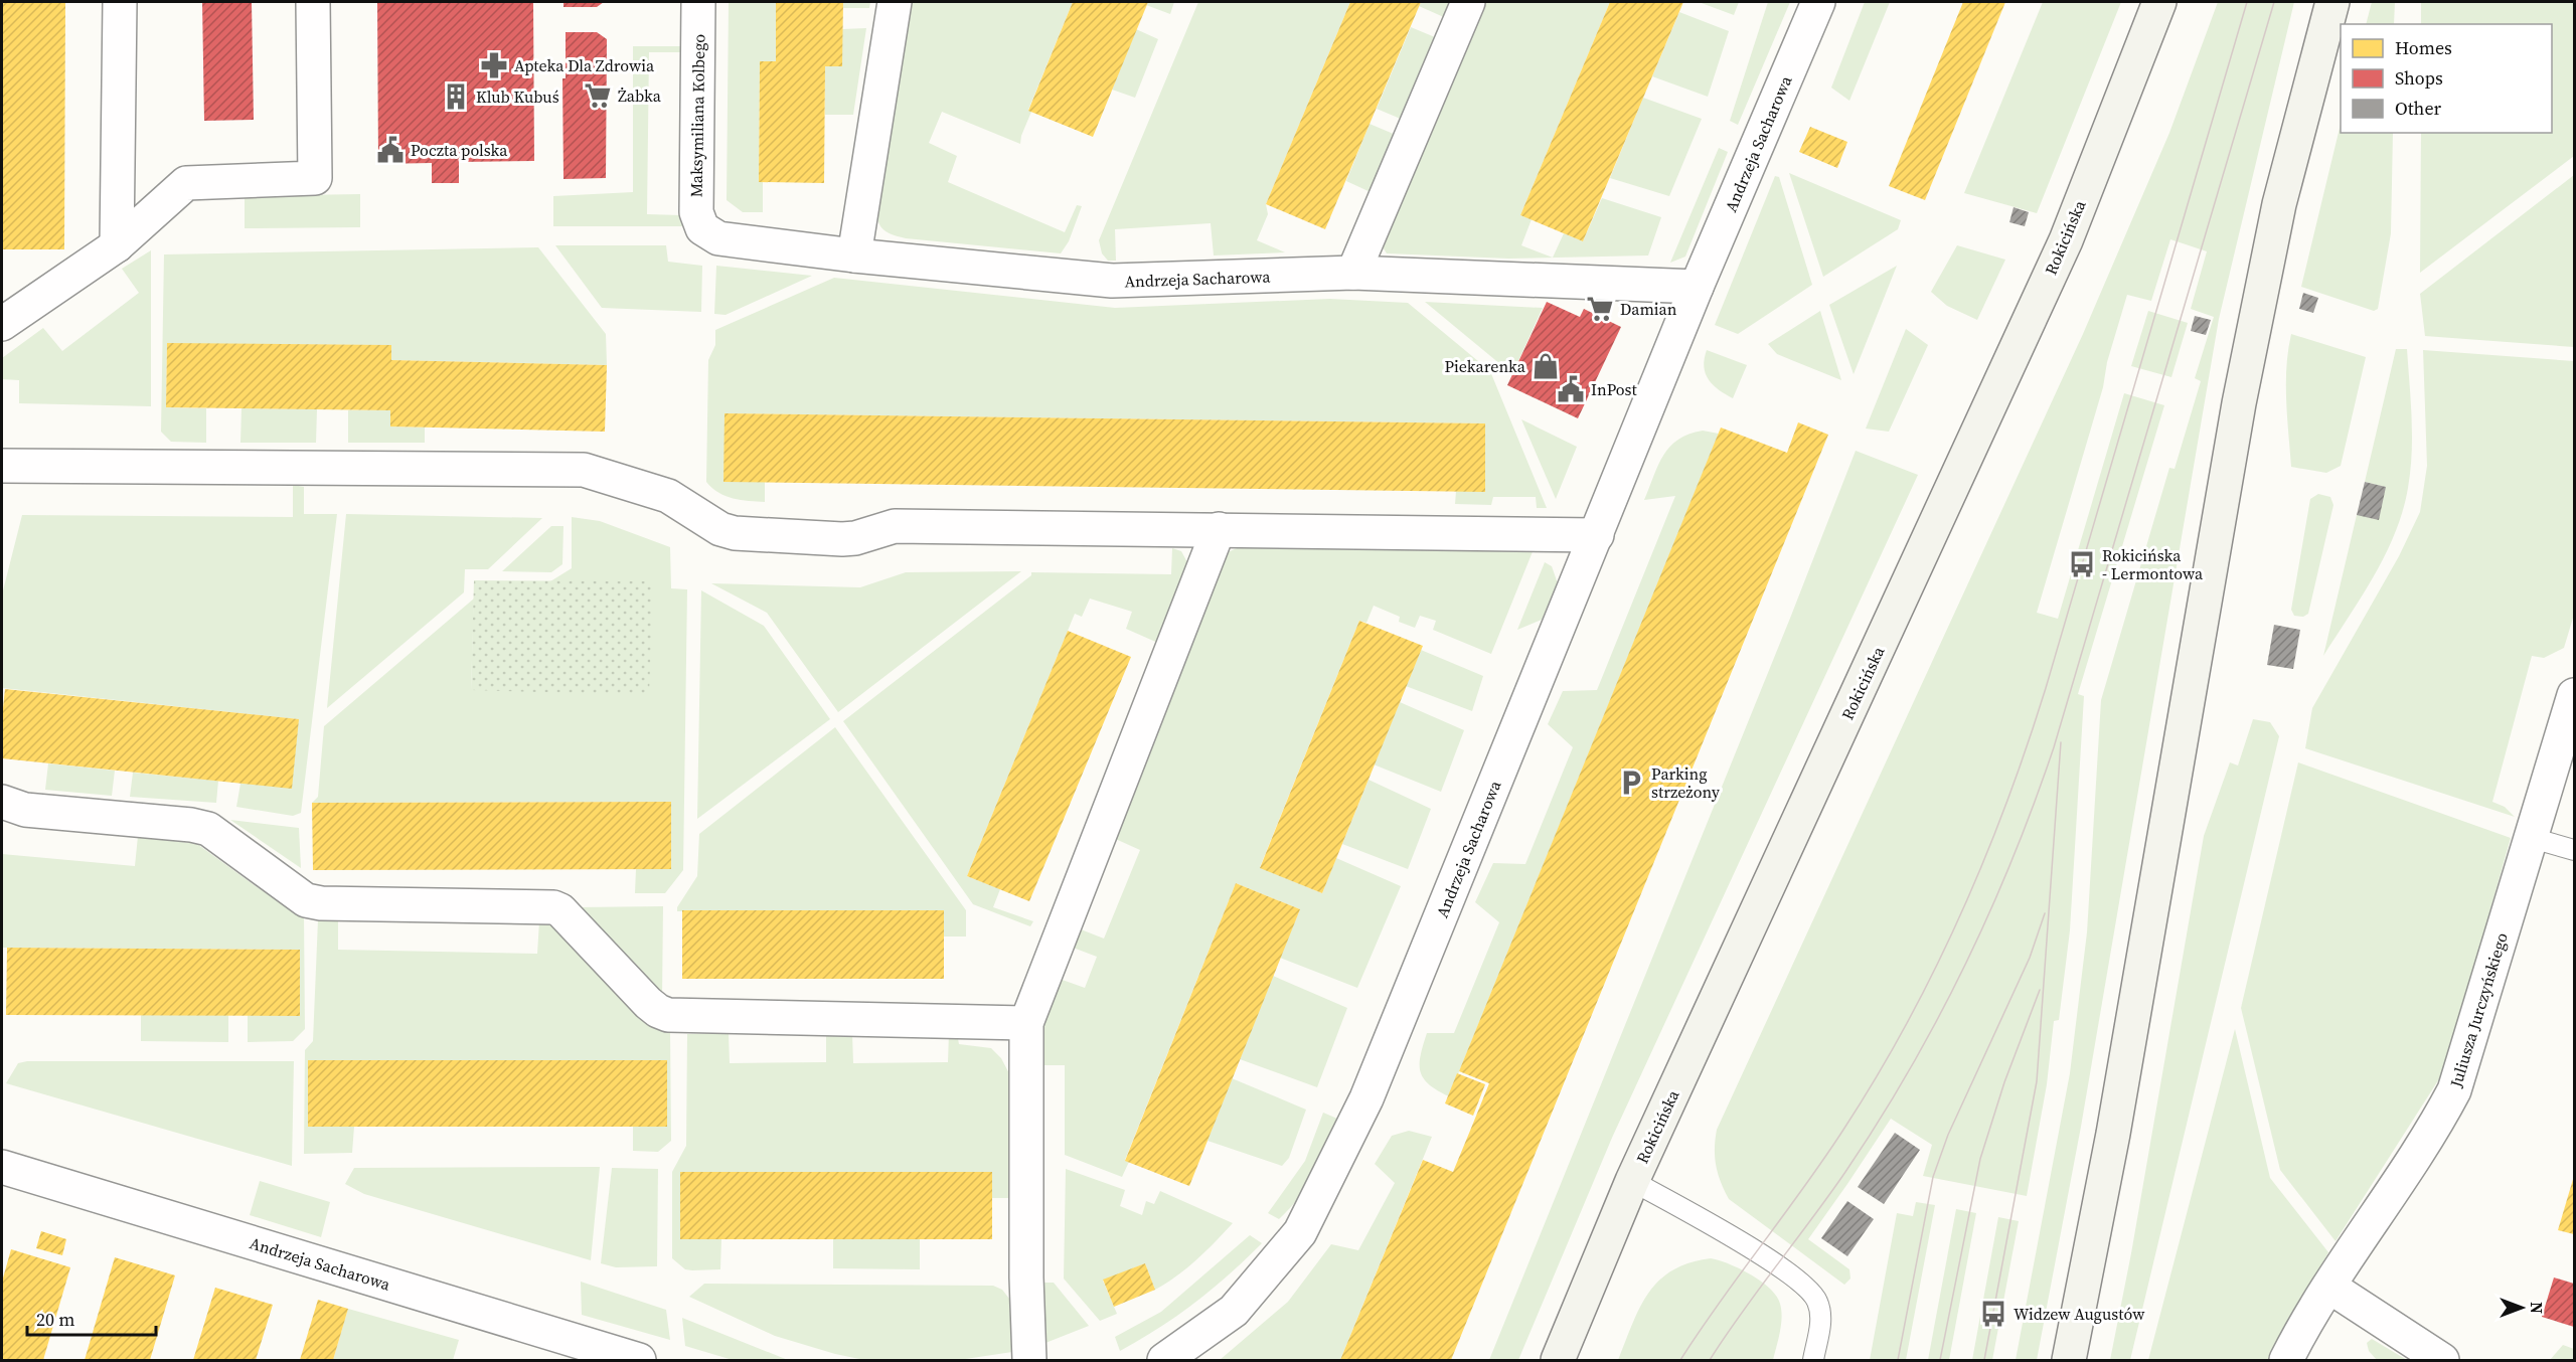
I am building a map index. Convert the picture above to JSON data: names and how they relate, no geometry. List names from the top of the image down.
{
  "streets": {
    "main road": ["Rokicińska"],
    "street": ["Maksymiliana Kolbego", "Andrzeja Sacharowa", "Juliusza Jurczyńskiego"]
  },
  "crossings": [
    ["Maksymiliana Kolbego", "Andrzeja Sacharowa"]
  ],
  "places": {
    "pharmacy": ["Apteka Dla Zdrowia"],
    "supermarket": ["Żabka", "Damian"],
    "building": ["Klub Kubuś"],
    "public building": ["Poczta polska", "InPost"],
    "shop": ["Piekarenka"],
    "bus stop": ["Rokicińska - Lermontowa", "Widzew Augustów"],
    "parking": ["Parking strzeżony"]
  },
  "legend": ["Homes", "Shops", "Other"],
  "scale_bar": "20 m",
  "north": "right"
}
